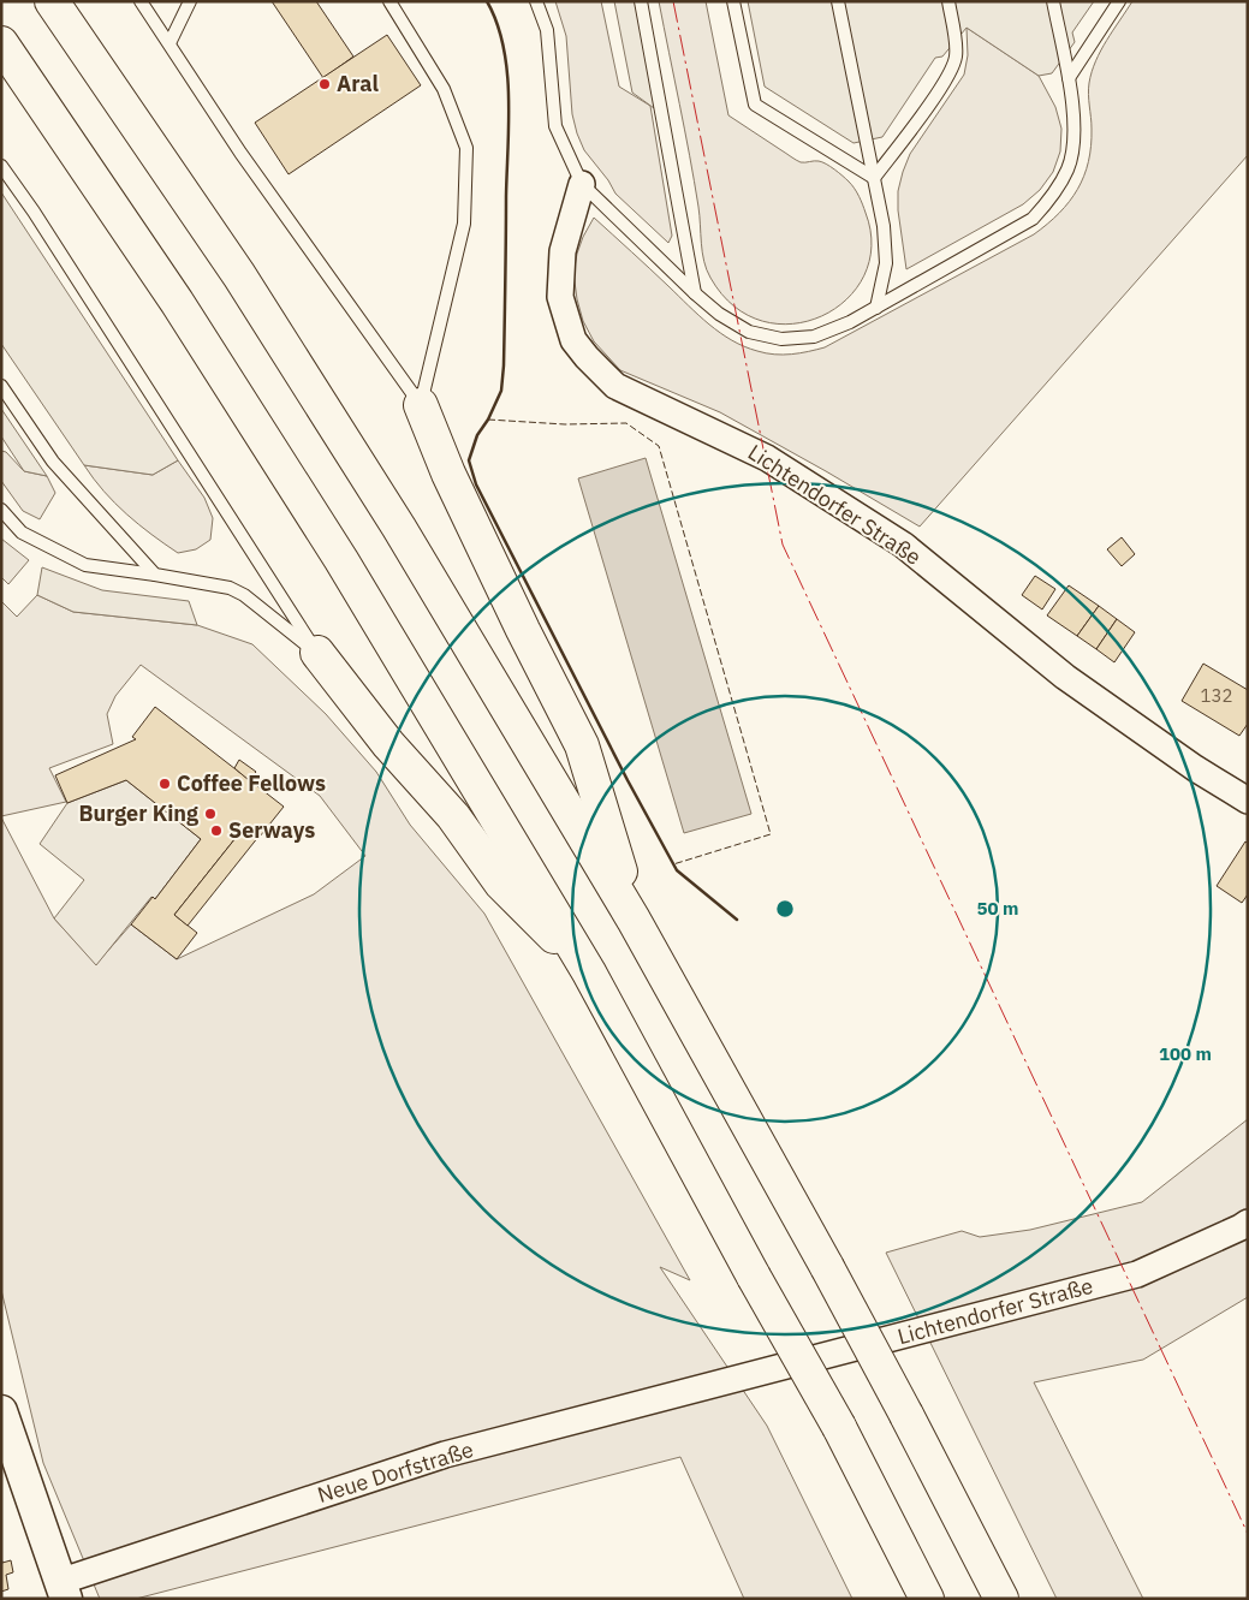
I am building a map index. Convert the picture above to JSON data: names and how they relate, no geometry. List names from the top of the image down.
{
  "streets": {
    "street": ["Lichtendorfer Straße", "Neue Dorfstraße"]
  },
  "crossings": [
    ["Lichtendorfer Straße", "Neue Dorfstraße"]
  ],
  "places": [
    "Aral",
    "Coffee Fellows",
    "Burger King",
    "Serways"
  ],
  "house_numbers": ["132"],
  "rings": ["50 m", "100 m"]
}
